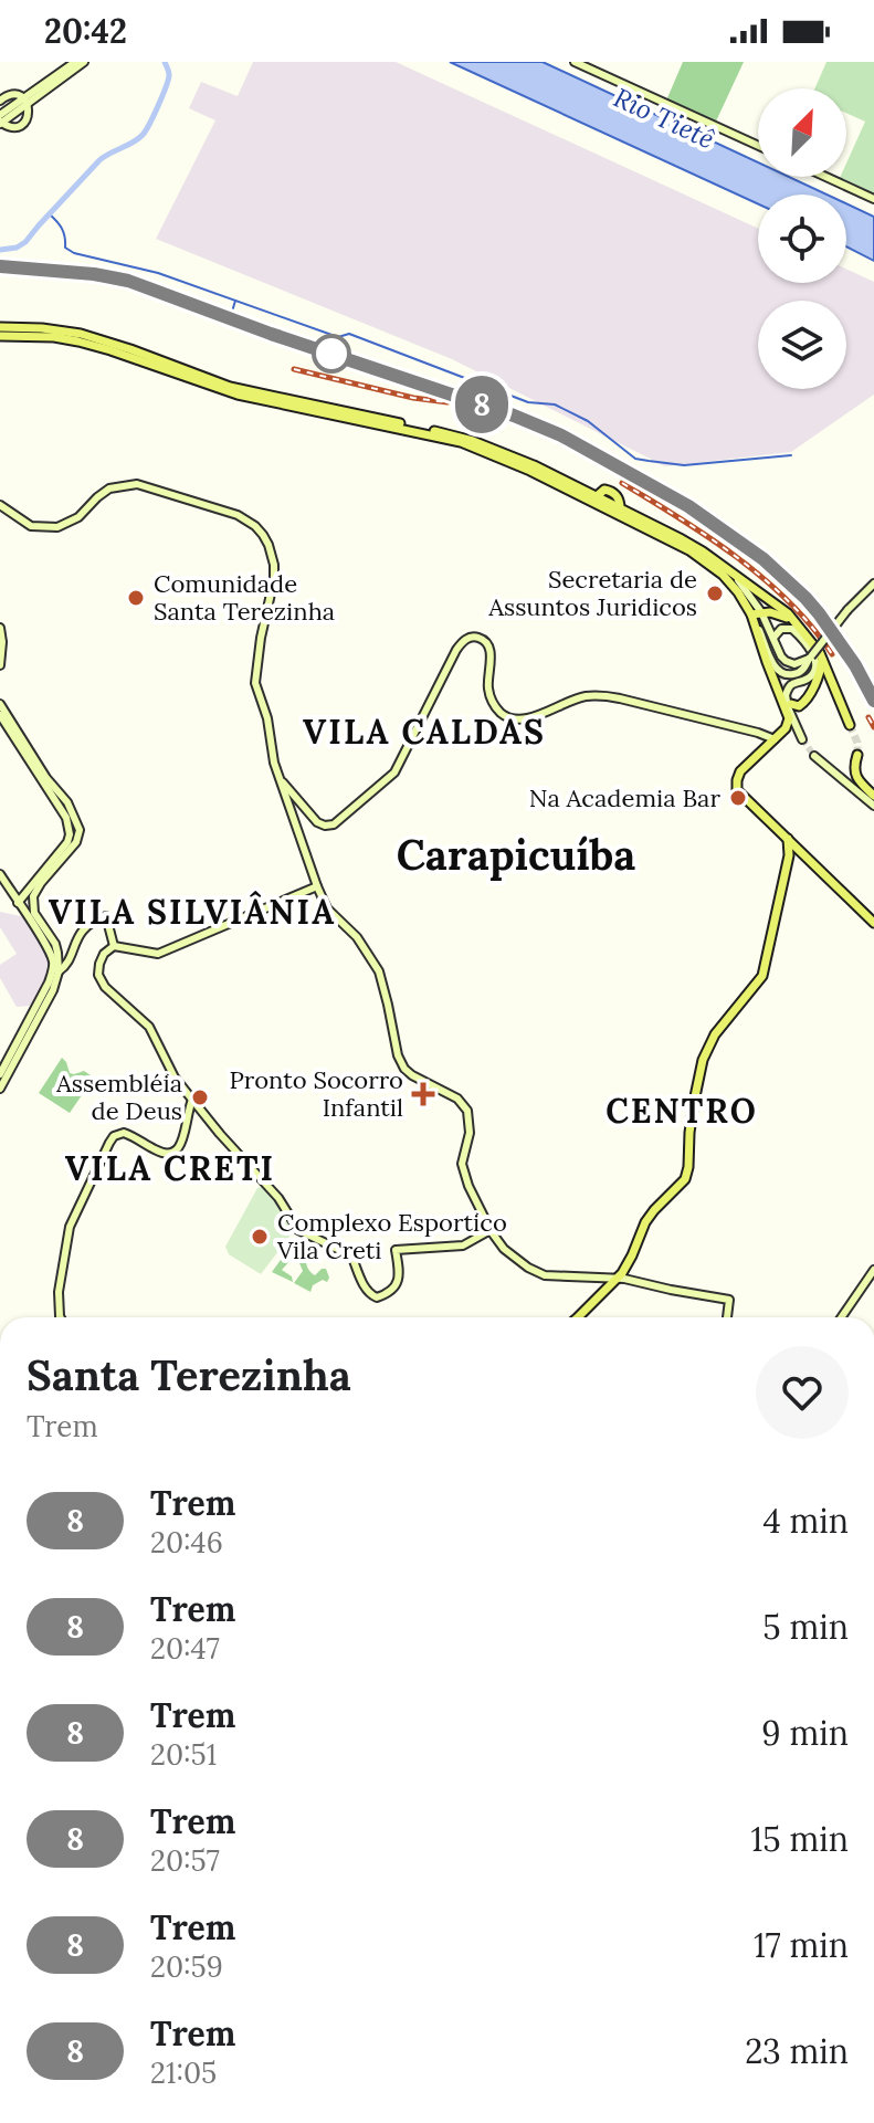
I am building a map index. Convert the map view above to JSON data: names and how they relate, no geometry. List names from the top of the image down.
{
  "districts": [
    "VILA CALDAS",
    "Carapicuíba",
    "VILA SILVIÂNIA",
    "CENTRO",
    "VILA CRETI"
  ],
  "water": ["Rio Tietê"],
  "places": {
    "other": [
      "Secretaria de Assuntos Juridicos",
      "Comunidade Santa Terezinha",
      "Na Academia Bar",
      "Assembléia de Deus",
      "Complexo Esportico Vila Creti"
    ],
    "health": ["Pronto Socorro Infantil"]
  },
  "north": "top right",
  "page": {
    "status": "20:42",
    "on_map": "8",
    "heading": ["Santa Terezinha", "Trem"],
    "list": [
      {
        "mark": "8",
        "name": "Trem",
        "note": "20:46",
        "value": "4 min"
      },
      {
        "mark": "8",
        "name": "Trem",
        "note": "20:47",
        "value": "5 min"
      },
      {
        "mark": "8",
        "name": "Trem",
        "note": "20:51",
        "value": "9 min"
      },
      {
        "mark": "8",
        "name": "Trem",
        "note": "20:57",
        "value": "15 min"
      },
      {
        "mark": "8",
        "name": "Trem",
        "note": "20:59",
        "value": "17 min"
      },
      {
        "mark": "8",
        "name": "Trem",
        "note": "21:05",
        "value": "23 min"
      }
    ]
  }
}
